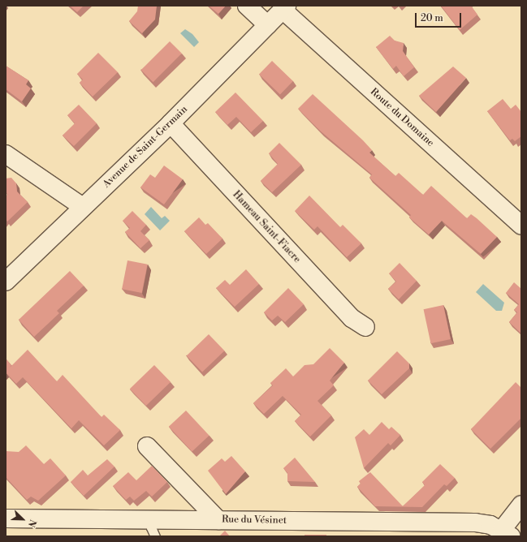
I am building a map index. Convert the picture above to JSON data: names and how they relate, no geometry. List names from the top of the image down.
{
  "streets": {
    "street": [
      "Route du Domaine",
      "Avenue de Saint-Germain",
      "Hameau Saint-Fiacre",
      "Rue du Vésinet"
    ]
  },
  "crossings": [
    ["Route du Domaine", "Avenue de Saint-Germain"],
    ["Avenue de Saint-Germain", "Hameau Saint-Fiacre"]
  ],
  "scale_bar": "20 m",
  "north": "bottom right"
}
